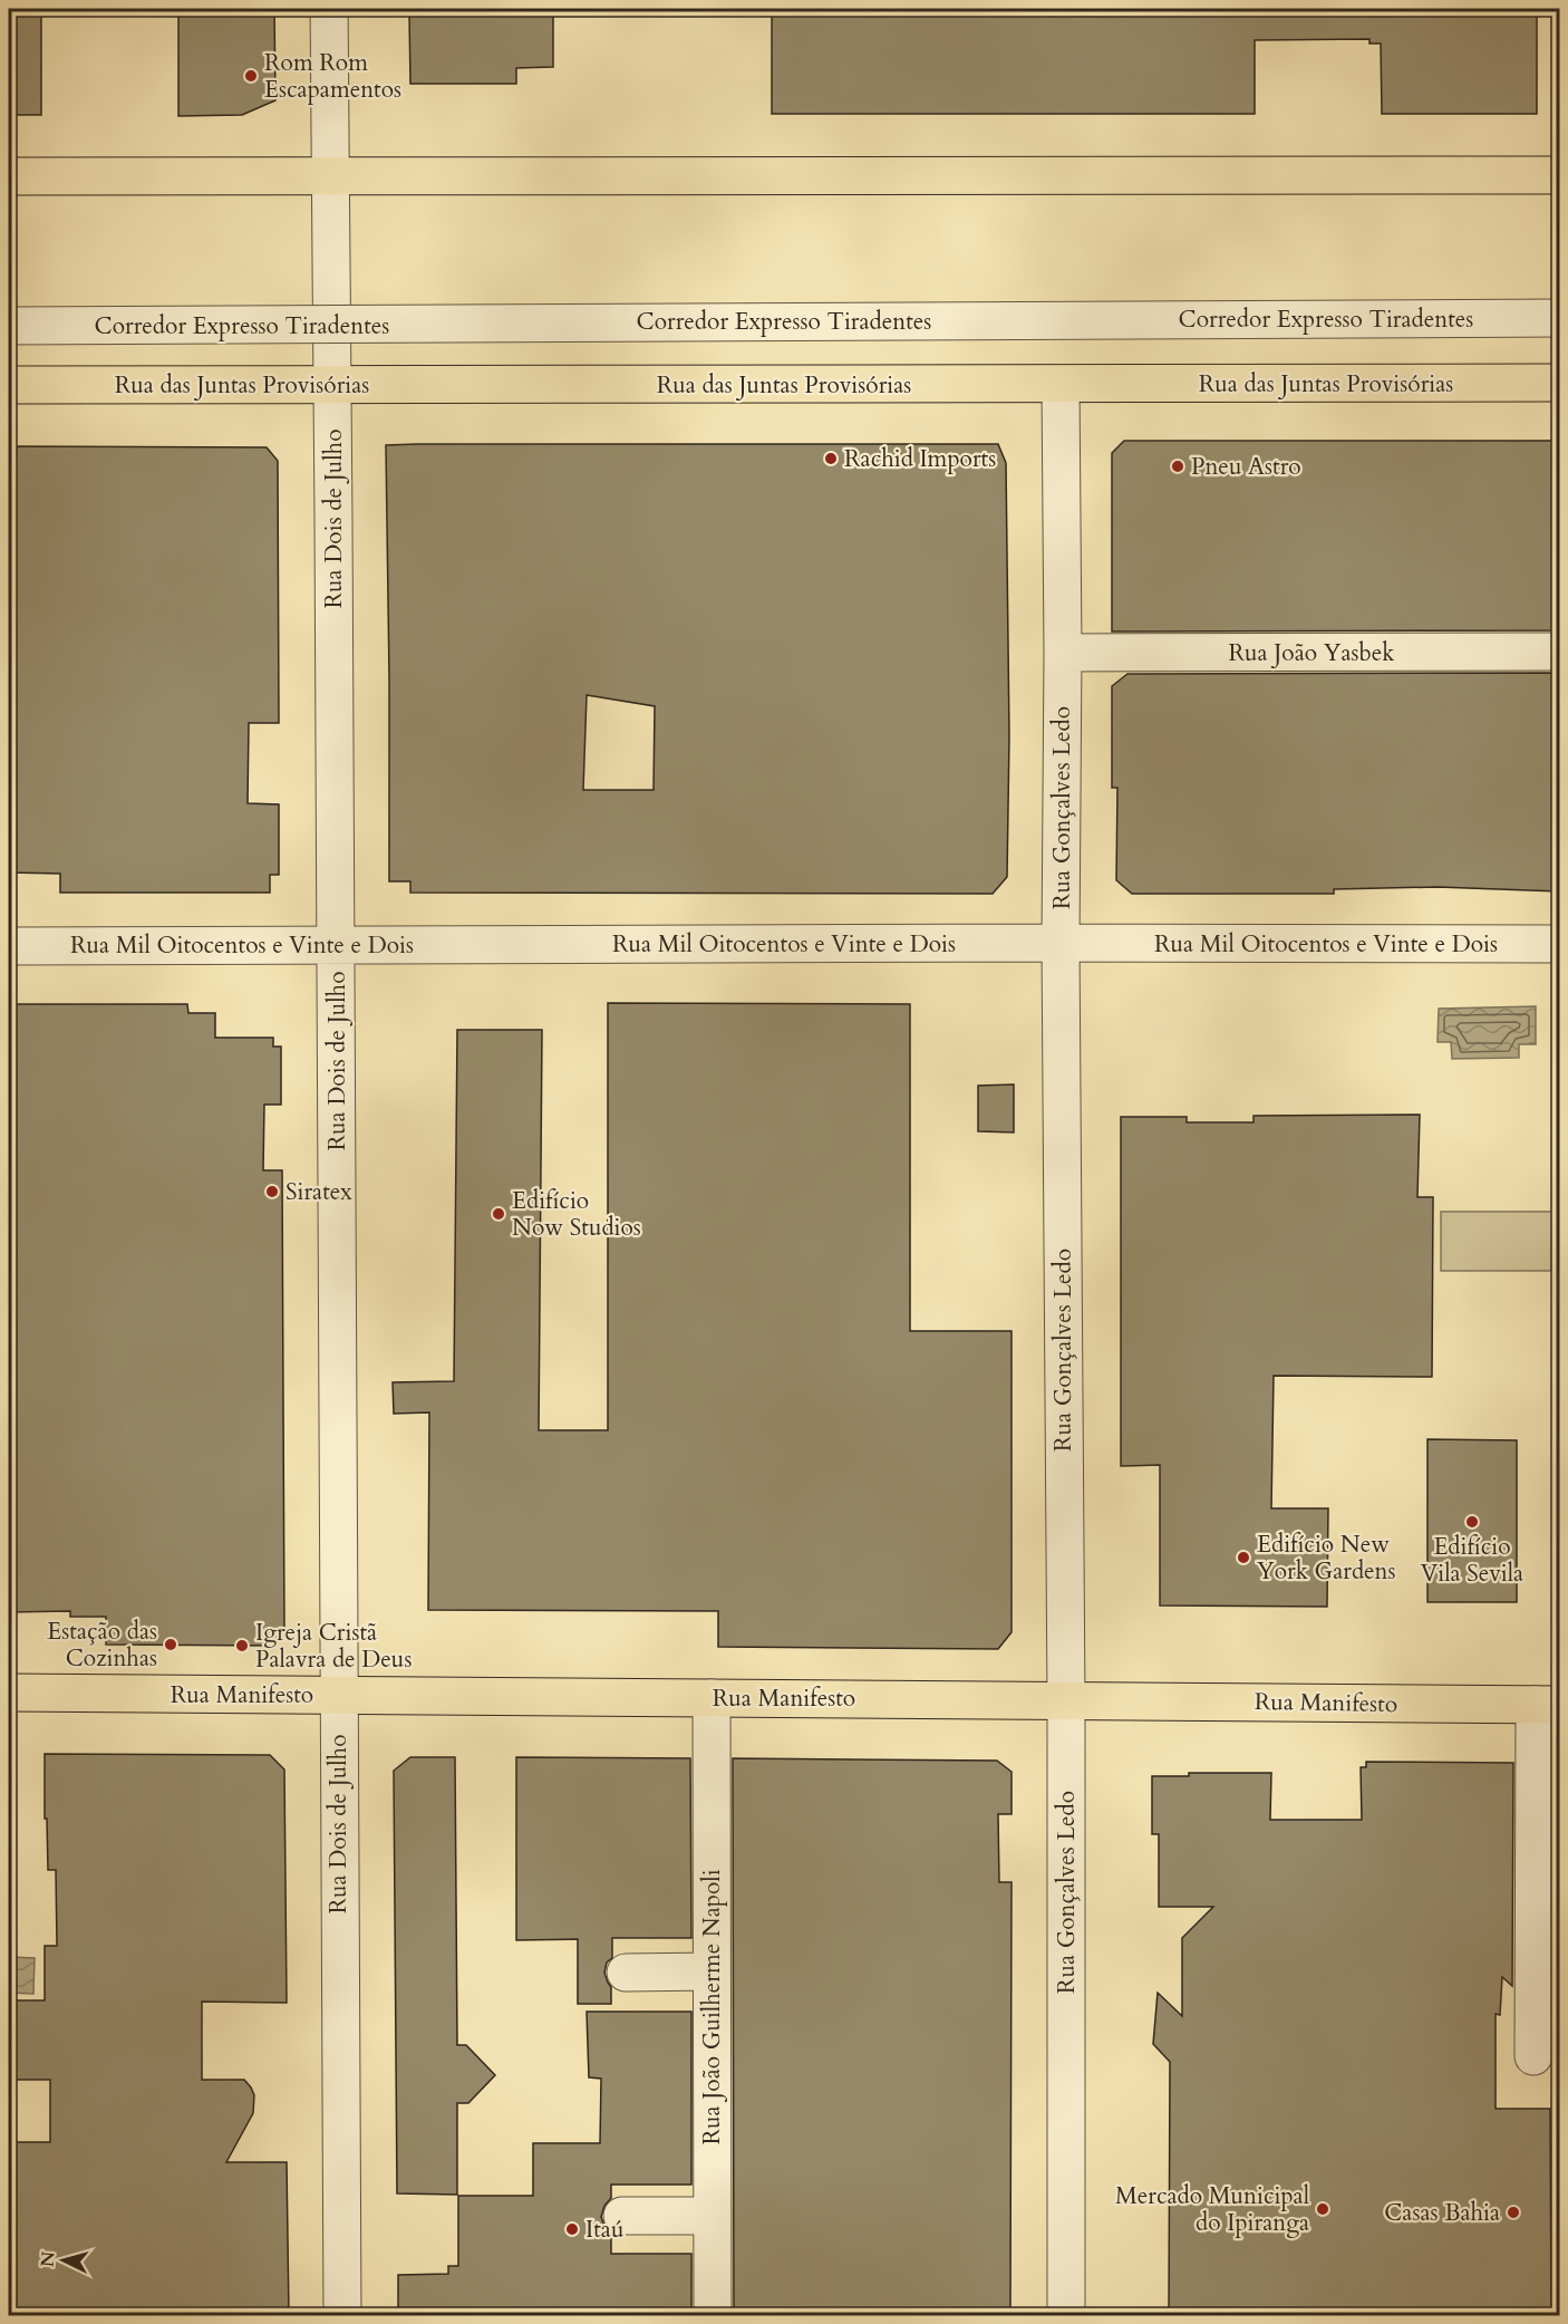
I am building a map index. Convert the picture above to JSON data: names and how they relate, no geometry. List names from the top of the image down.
{
  "streets": {
    "main road": ["Rua das Juntas Provisórias", "Rua Manifesto"],
    "street": [
      "Corredor Expresso Tiradentes",
      "Rua Dois de Julho",
      "Rua João Yasbek",
      "Rua Gonçalves Ledo",
      "Rua Mil Oitocentos e Vinte e Dois",
      "Rua João Guilherme Napoli"
    ]
  },
  "crossings": [
    ["Rua das Juntas Provisórias", "Rua Dois de Julho"],
    ["Rua das Juntas Provisórias", "Rua Gonçalves Ledo"],
    ["Rua Dois de Julho", "Rua Mil Oitocentos e Vinte e Dois"],
    ["Rua Dois de Julho", "Rua Manifesto"],
    ["Rua João Yasbek", "Rua Gonçalves Ledo"],
    ["Rua Gonçalves Ledo", "Rua Mil Oitocentos e Vinte e Dois"],
    ["Rua Gonçalves Ledo", "Rua Manifesto"],
    ["Rua Manifesto", "Rua João Guilherme Napoli"]
  ],
  "places": [
    "Rom Rom Escapamentos",
    "Rachid Imports",
    "Pneu Astro",
    "Siratex",
    "Edifício Now Studios",
    "Edifício Vila Sevila",
    "Edifício New York Gardens",
    "Estação das Cozinhas",
    "Igreja Cristã Palavra de Deus",
    "Mercado Municipal do Ipiranga",
    "Casas Bahia",
    "Itaú"
  ],
  "north": "left"
}
